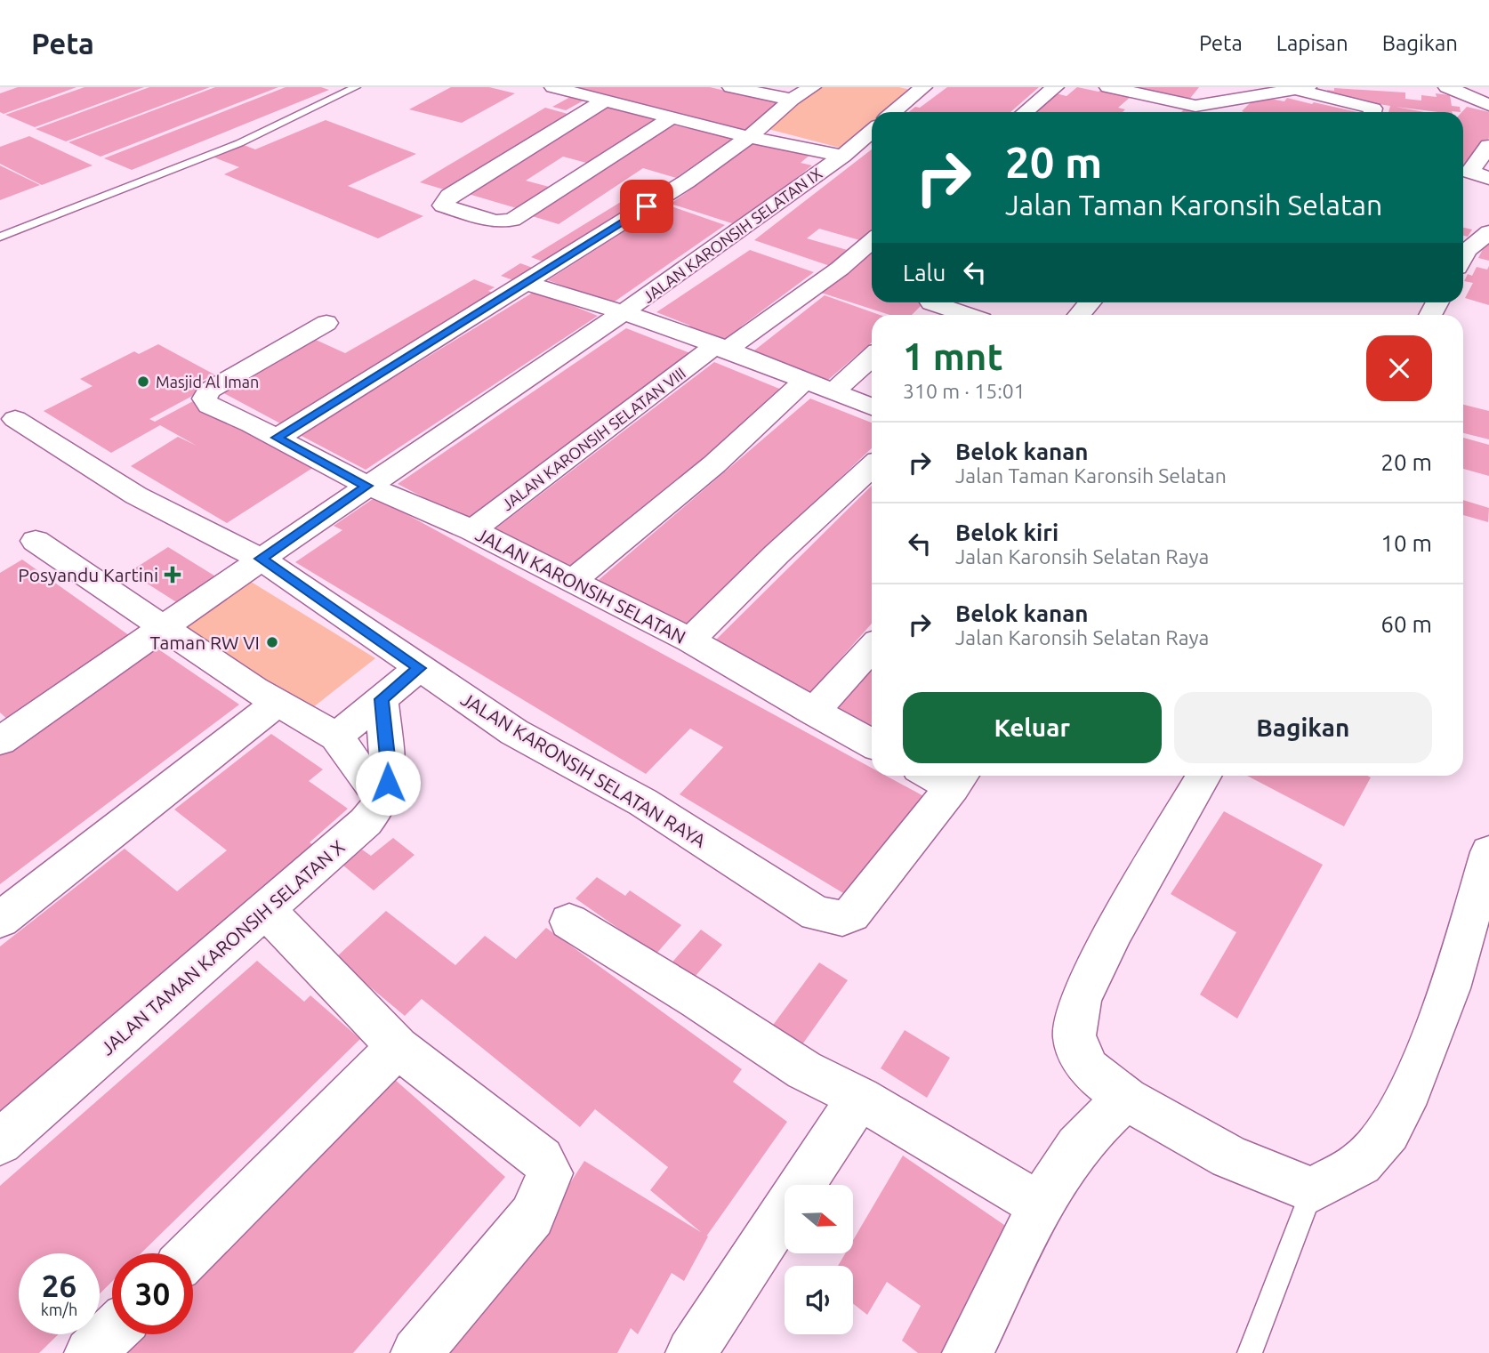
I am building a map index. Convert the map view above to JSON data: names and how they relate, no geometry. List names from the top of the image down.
{
  "streets": {
    "street": [
      "JALAN KARONSIH SELATAN IX",
      "JALAN KARONSIH SELATAN VIII",
      "JALAN KARONSIH SELATAN",
      "JALAN KARONSIH SELATAN RAYA",
      "JALAN TAMAN KARONSIH SELATAN X"
    ]
  },
  "crossings": [
    ["JALAN KARONSIH SELATAN VIII", "JALAN KARONSIH SELATAN"]
  ],
  "places": {
    "other": ["Masjid Al Iman", "Taman RW VI"],
    "health": ["Posyandu Kartini"]
  },
  "north": "right",
  "page": {
    "header": "Peta",
    "nav": ["Peta", "Lapisan", "Bagikan"],
    "turn": ["20 m", "Jalan Taman Karonsih Selatan"],
    "then": "Lalu",
    "heading": ["1 mnt", "310 m · 15:01"],
    "list": [
      {
        "name": "Belok kanan",
        "note": "Jalan Taman Karonsih Selatan",
        "value": "20 m"
      },
      {
        "name": "Belok kiri",
        "note": "Jalan Karonsih Selatan Raya",
        "value": "10 m"
      },
      {
        "name": "Belok kanan",
        "note": "Jalan Karonsih Selatan Raya",
        "value": "60 m"
      }
    ],
    "buttons": ["Keluar", "Bagikan"],
    "speed": "26 km/h",
    "limit": "30"
  }
}
